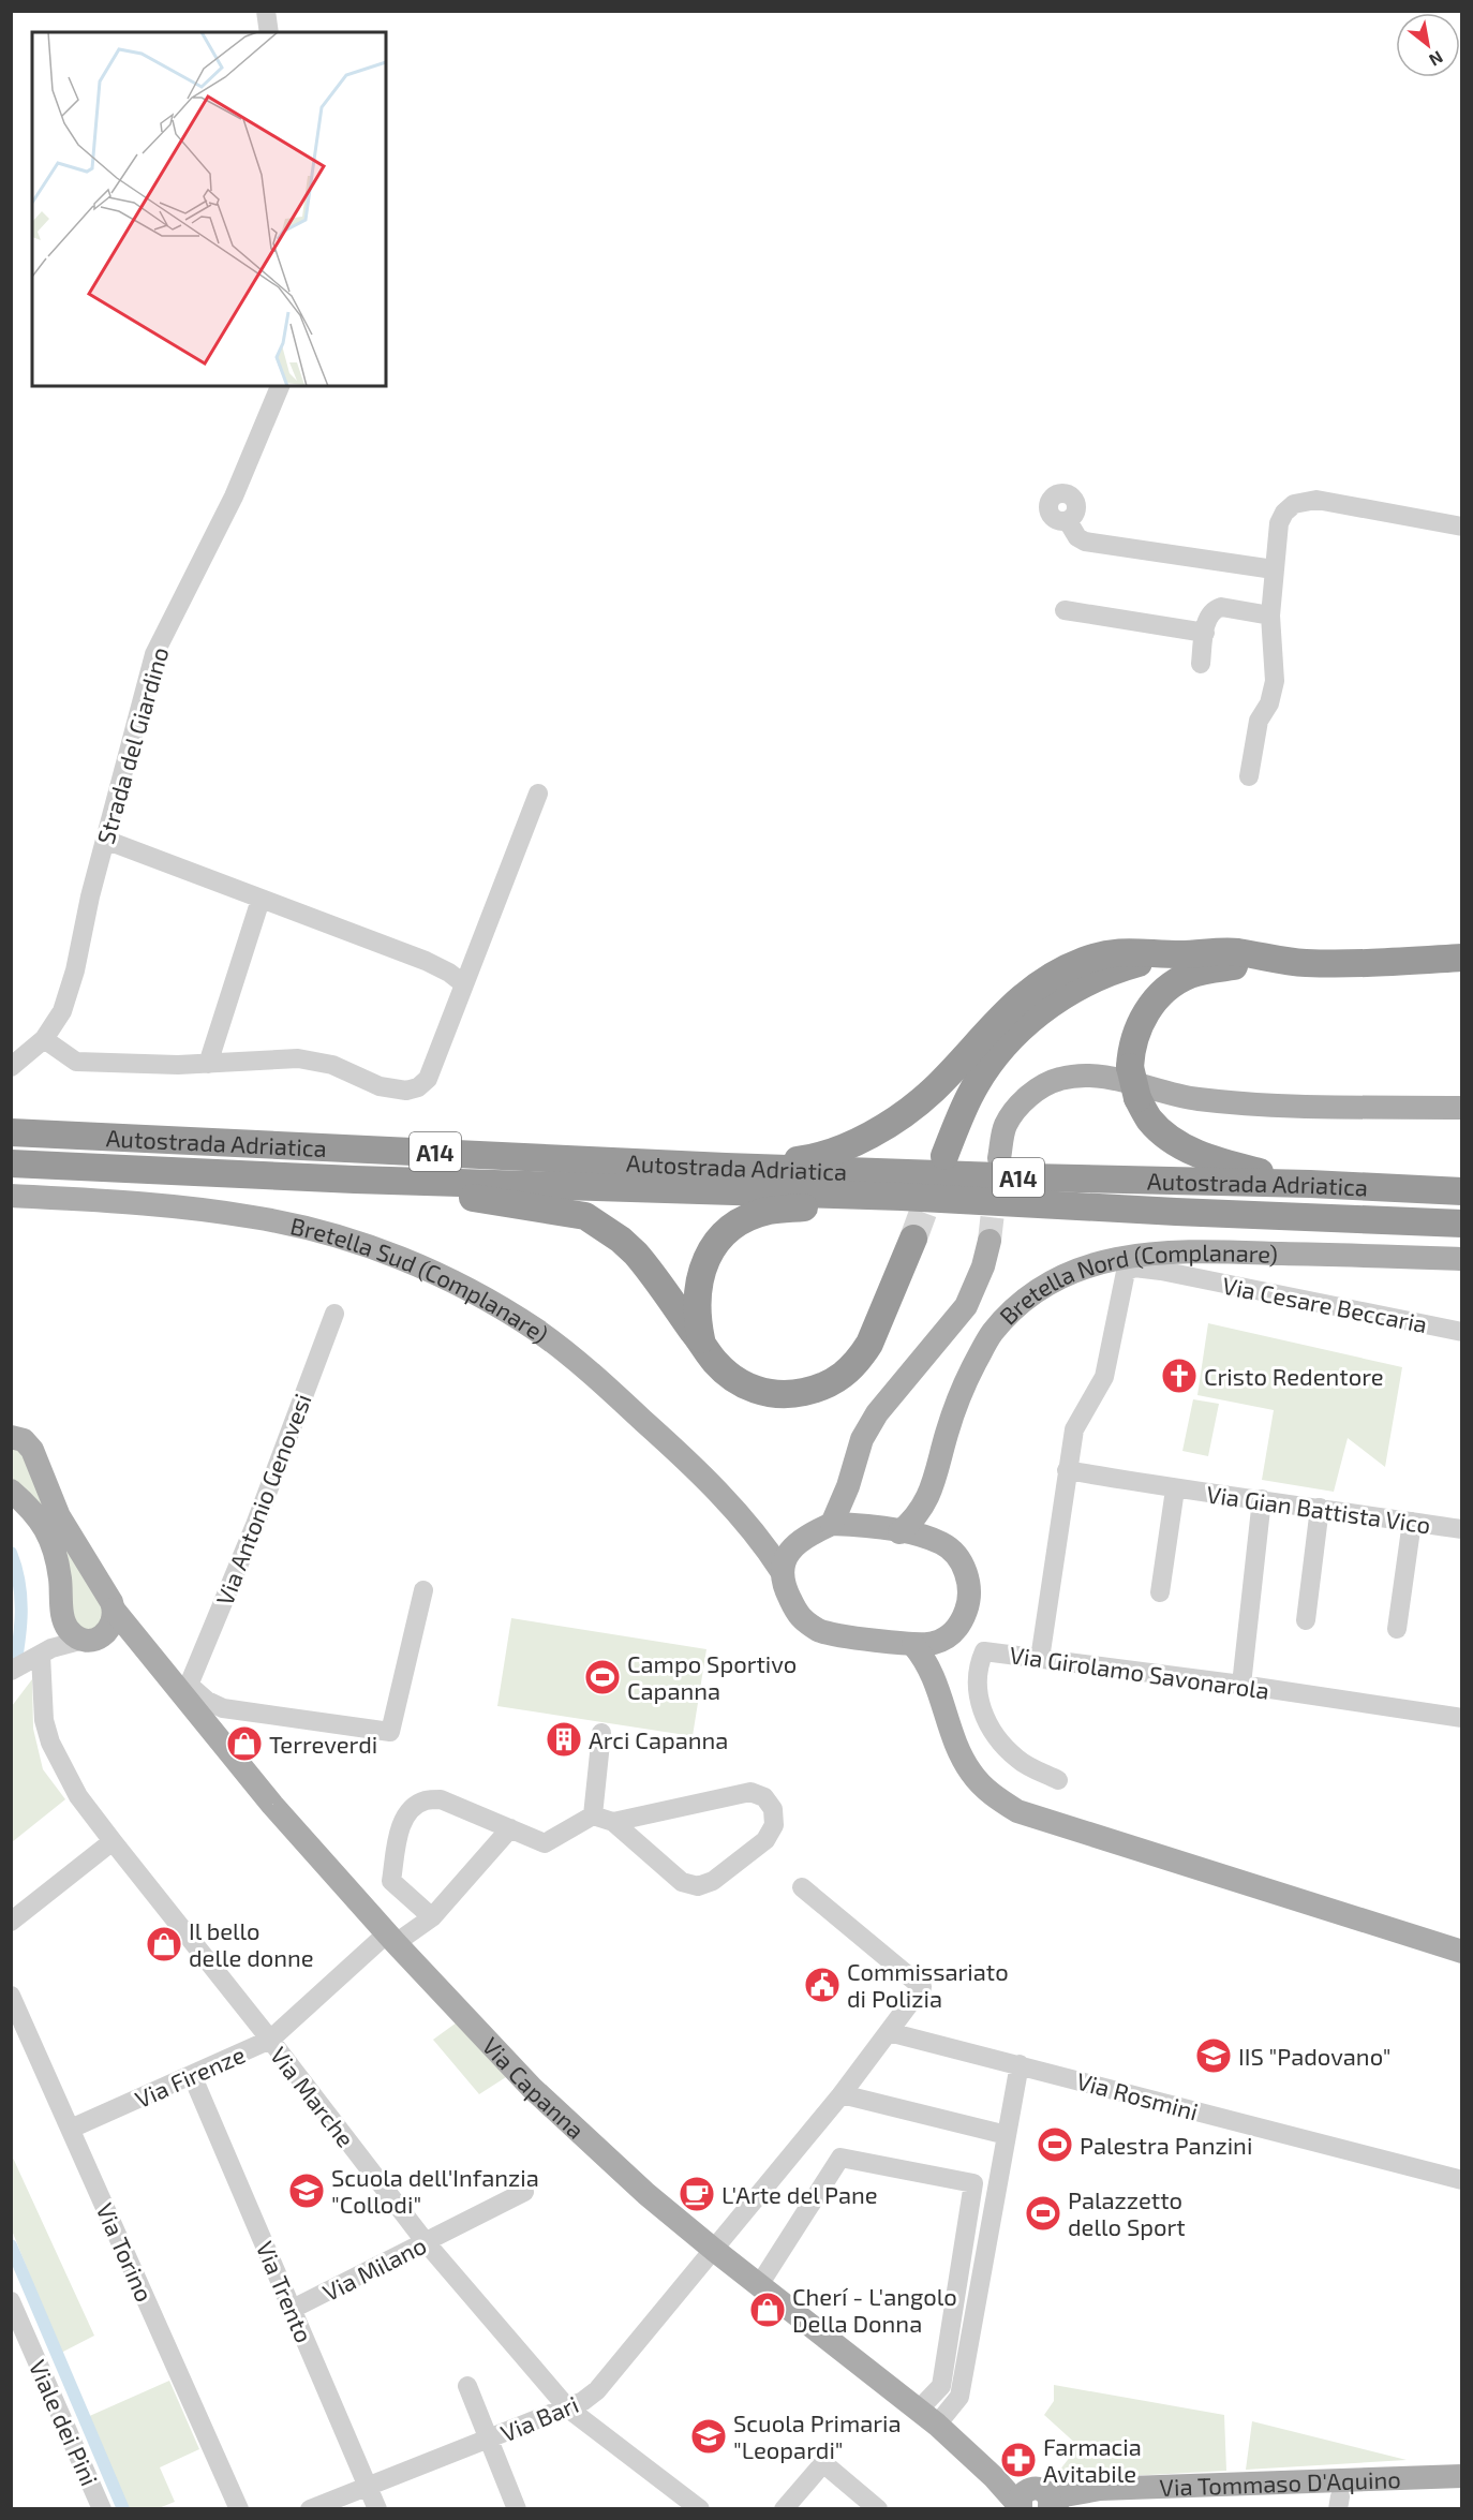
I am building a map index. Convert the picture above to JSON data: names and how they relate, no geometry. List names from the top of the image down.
{
  "streets": {
    "highway": ["Autostrada Adriatica", "A14"],
    "main road": [
      "Bretella Sud (Complanare)",
      "Bretella Nord (Complanare)",
      "Via Capanna",
      "Via Tommaso D'Aquino"
    ],
    "street": [
      "Strada del Giardino",
      "Via Cesare Beccaria",
      "Via Antonio Genovesi",
      "Via Gian Battista Vico",
      "Via Girolamo Savonarola",
      "Via Firenze",
      "Via Rosmini",
      "Via Marche",
      "Via Torino",
      "Via Milano",
      "Via Trento",
      "Via Bari",
      "Viale dei Pini"
    ]
  },
  "crossings": [
    ["Bretella Sud (Complanare)", "Bretella Nord (Complanare)"],
    ["Via Cesare Beccaria", "Via Gian Battista Vico"],
    ["Via Cesare Beccaria", "Via Girolamo Savonarola"],
    ["Via Antonio Genovesi", "Via Capanna"],
    ["Via Firenze", "Via Capanna"],
    ["Via Firenze", "Via Marche"],
    ["Via Firenze", "Via Torino"],
    ["Via Firenze", "Via Trento"],
    ["Via Capanna", "Via Bari"],
    ["Via Capanna", "Via Tommaso D'Aquino"],
    ["Via Marche", "Via Milano"],
    ["Via Marche", "Via Bari"],
    ["Via Milano", "Via Trento"],
    ["Via Trento", "Via Bari"]
  ],
  "places": {
    "church": ["Cristo Redentore"],
    "sports": ["Campo Sportivo Capanna", "Palestra Panzini", "Palazzetto dello Sport"],
    "building": ["Arci Capanna"],
    "shop": ["Terreverdi", "Il bello delle donne", "Cherí - L'angolo Della Donna"],
    "public building": ["Commissariato di Polizia"],
    "school or university": ["IIS \"Padovano\"", "Scuola dell'Infanzia \"Collodi\"", "Scuola Primaria \"Leopardi\""],
    "cafe": ["L'Arte del Pane"],
    "pharmacy": ["Farmacia Avitabile"]
  },
  "north": "bottom right"
}
